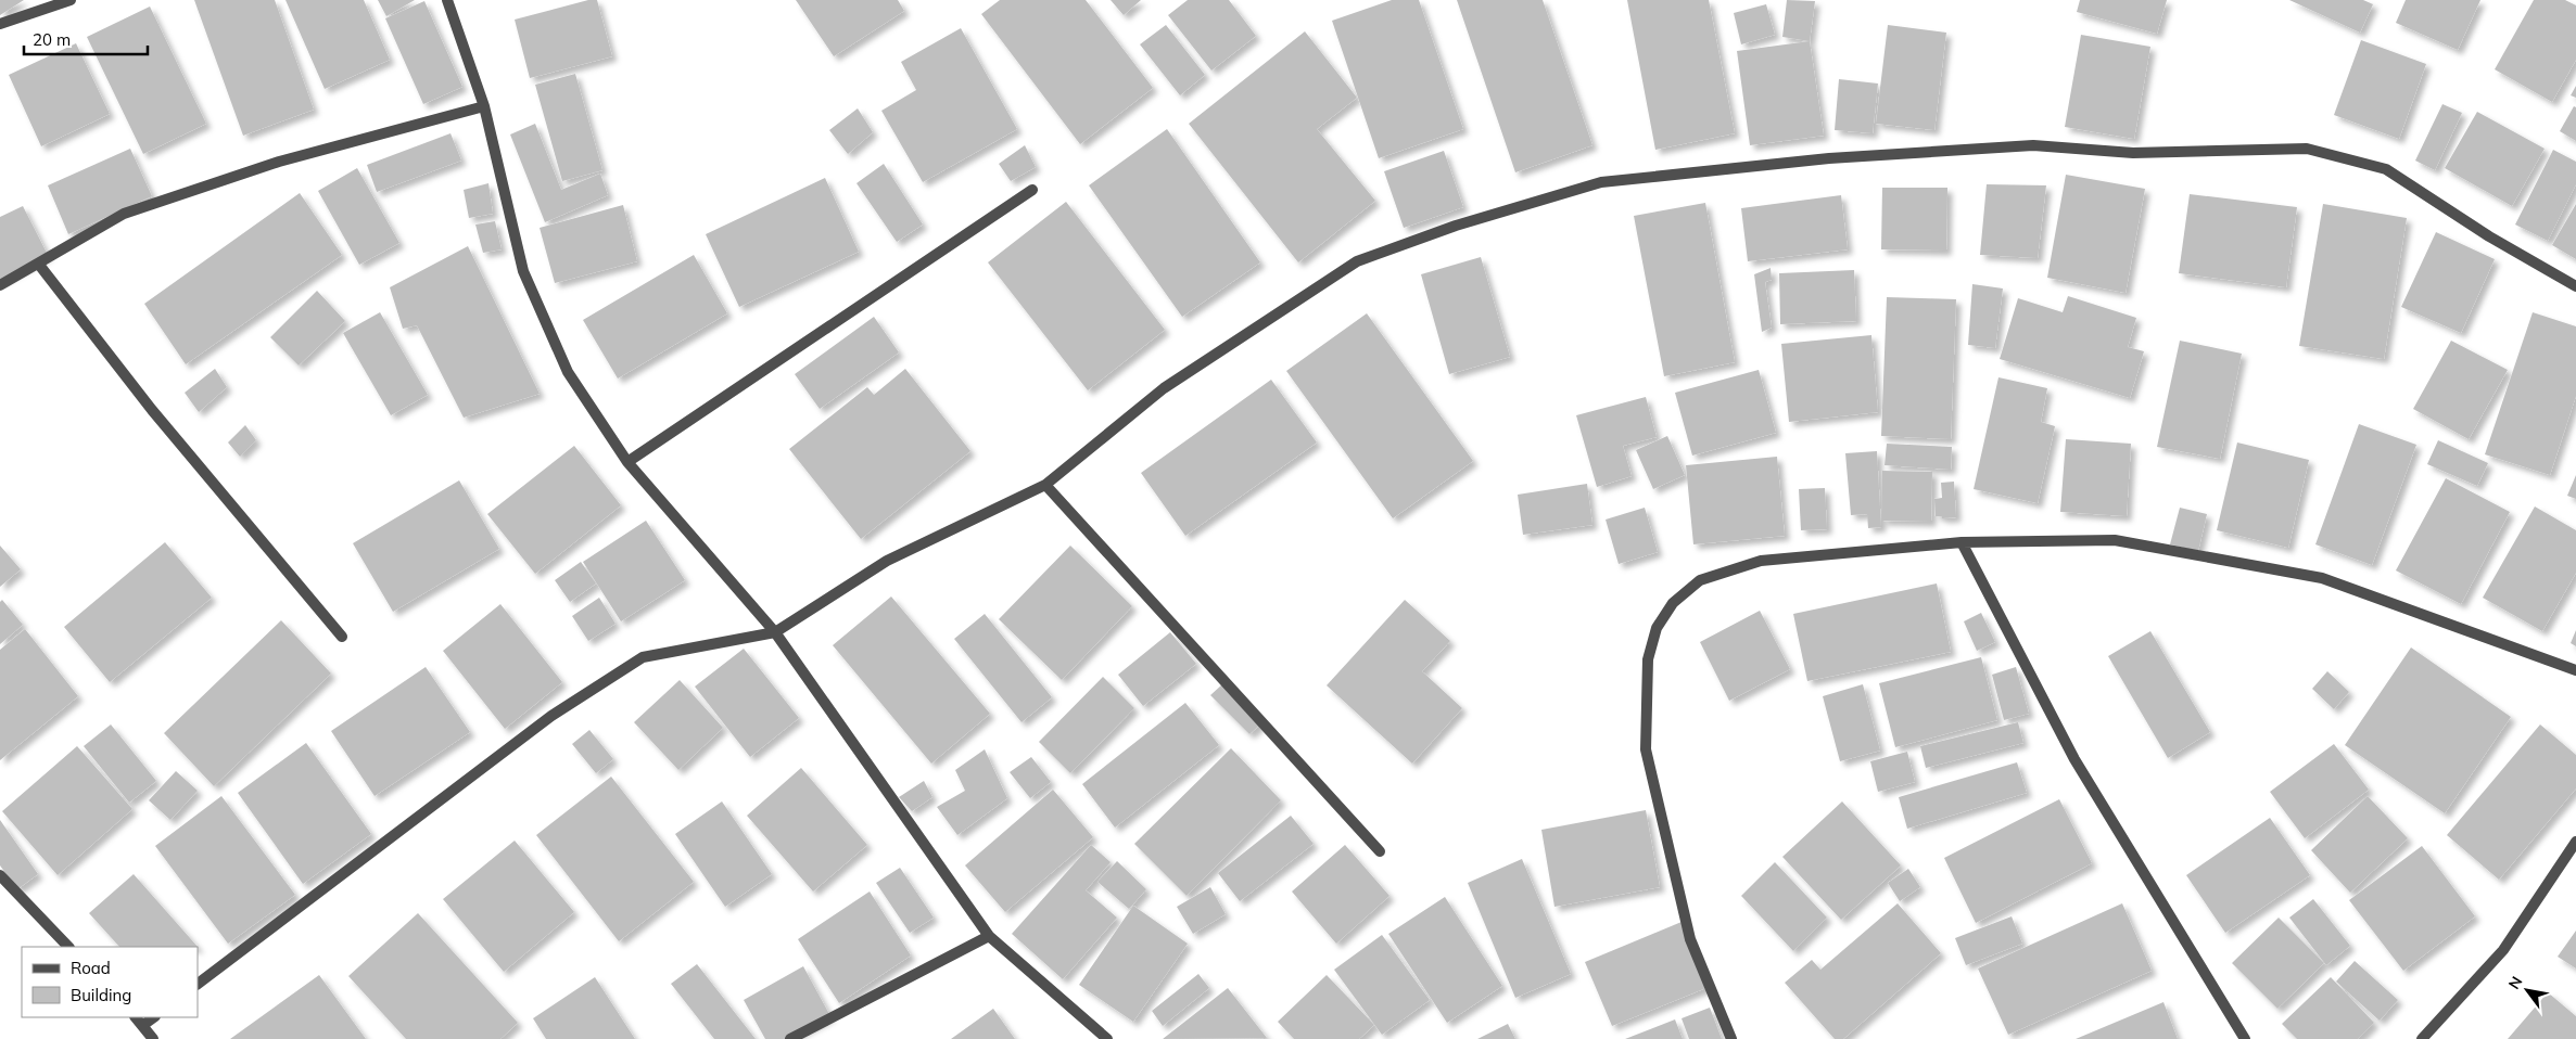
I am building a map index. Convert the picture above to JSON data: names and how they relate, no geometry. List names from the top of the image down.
{
  "legend": ["Road", "Building"],
  "scale_bar": "20 m",
  "north": "top left"
}
